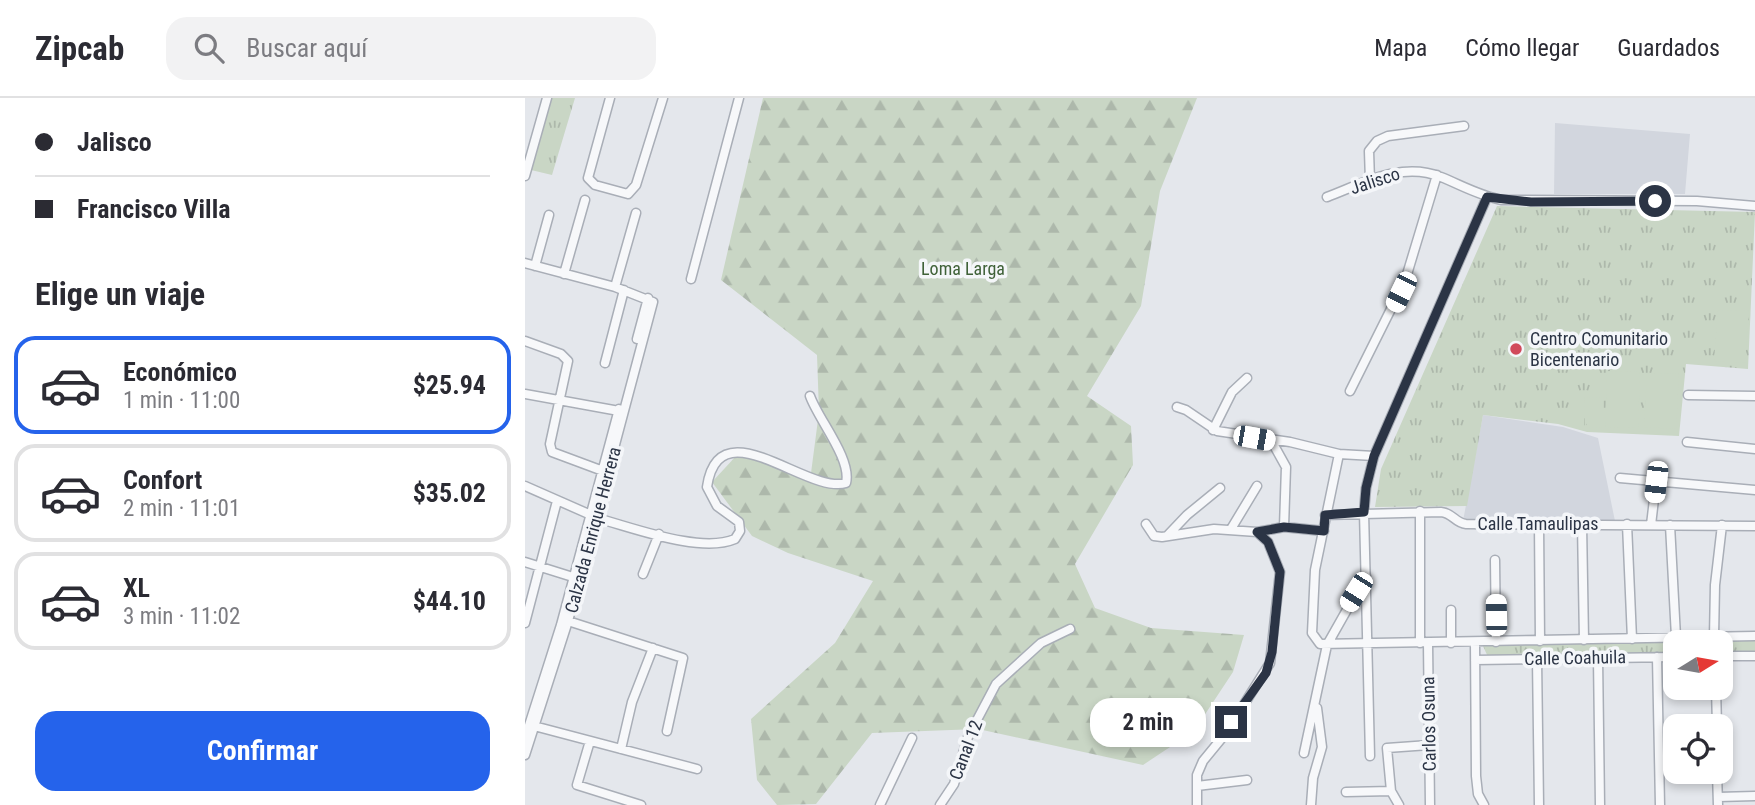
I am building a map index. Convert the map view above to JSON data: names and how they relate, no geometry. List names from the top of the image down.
{
  "streets": {
    "street": [
      "Jalisco",
      "Calle Tamaulipas",
      "Calzada Enrique Herrera",
      "Calle Coahuila",
      "Carlos Osuna",
      "Canal 12"
    ]
  },
  "crossings": [
    ["Calle Tamaulipas", "Carlos Osuna"]
  ],
  "parks": ["Loma Larga"],
  "places": ["Centro Comunitario Bicentenario"],
  "north": "right",
  "page": {
    "header": "Zipcab",
    "search": "Buscar aquí",
    "nav": ["Mapa", "Cómo llegar", "Guardados"],
    "banner": ["Jalisco", "Francisco Villa"],
    "heading": "Elige un viaje",
    "list": [
      {
        "name": "Económico",
        "note": "1 min · 11:00",
        "value": "$25.94"
      },
      {
        "name": "Confort",
        "note": "2 min · 11:01",
        "value": "$35.02"
      },
      {
        "name": "XL",
        "note": "3 min · 11:02",
        "value": "$44.10"
      }
    ],
    "buttons": "Confirmar",
    "bubble": "2 min"
  }
}
